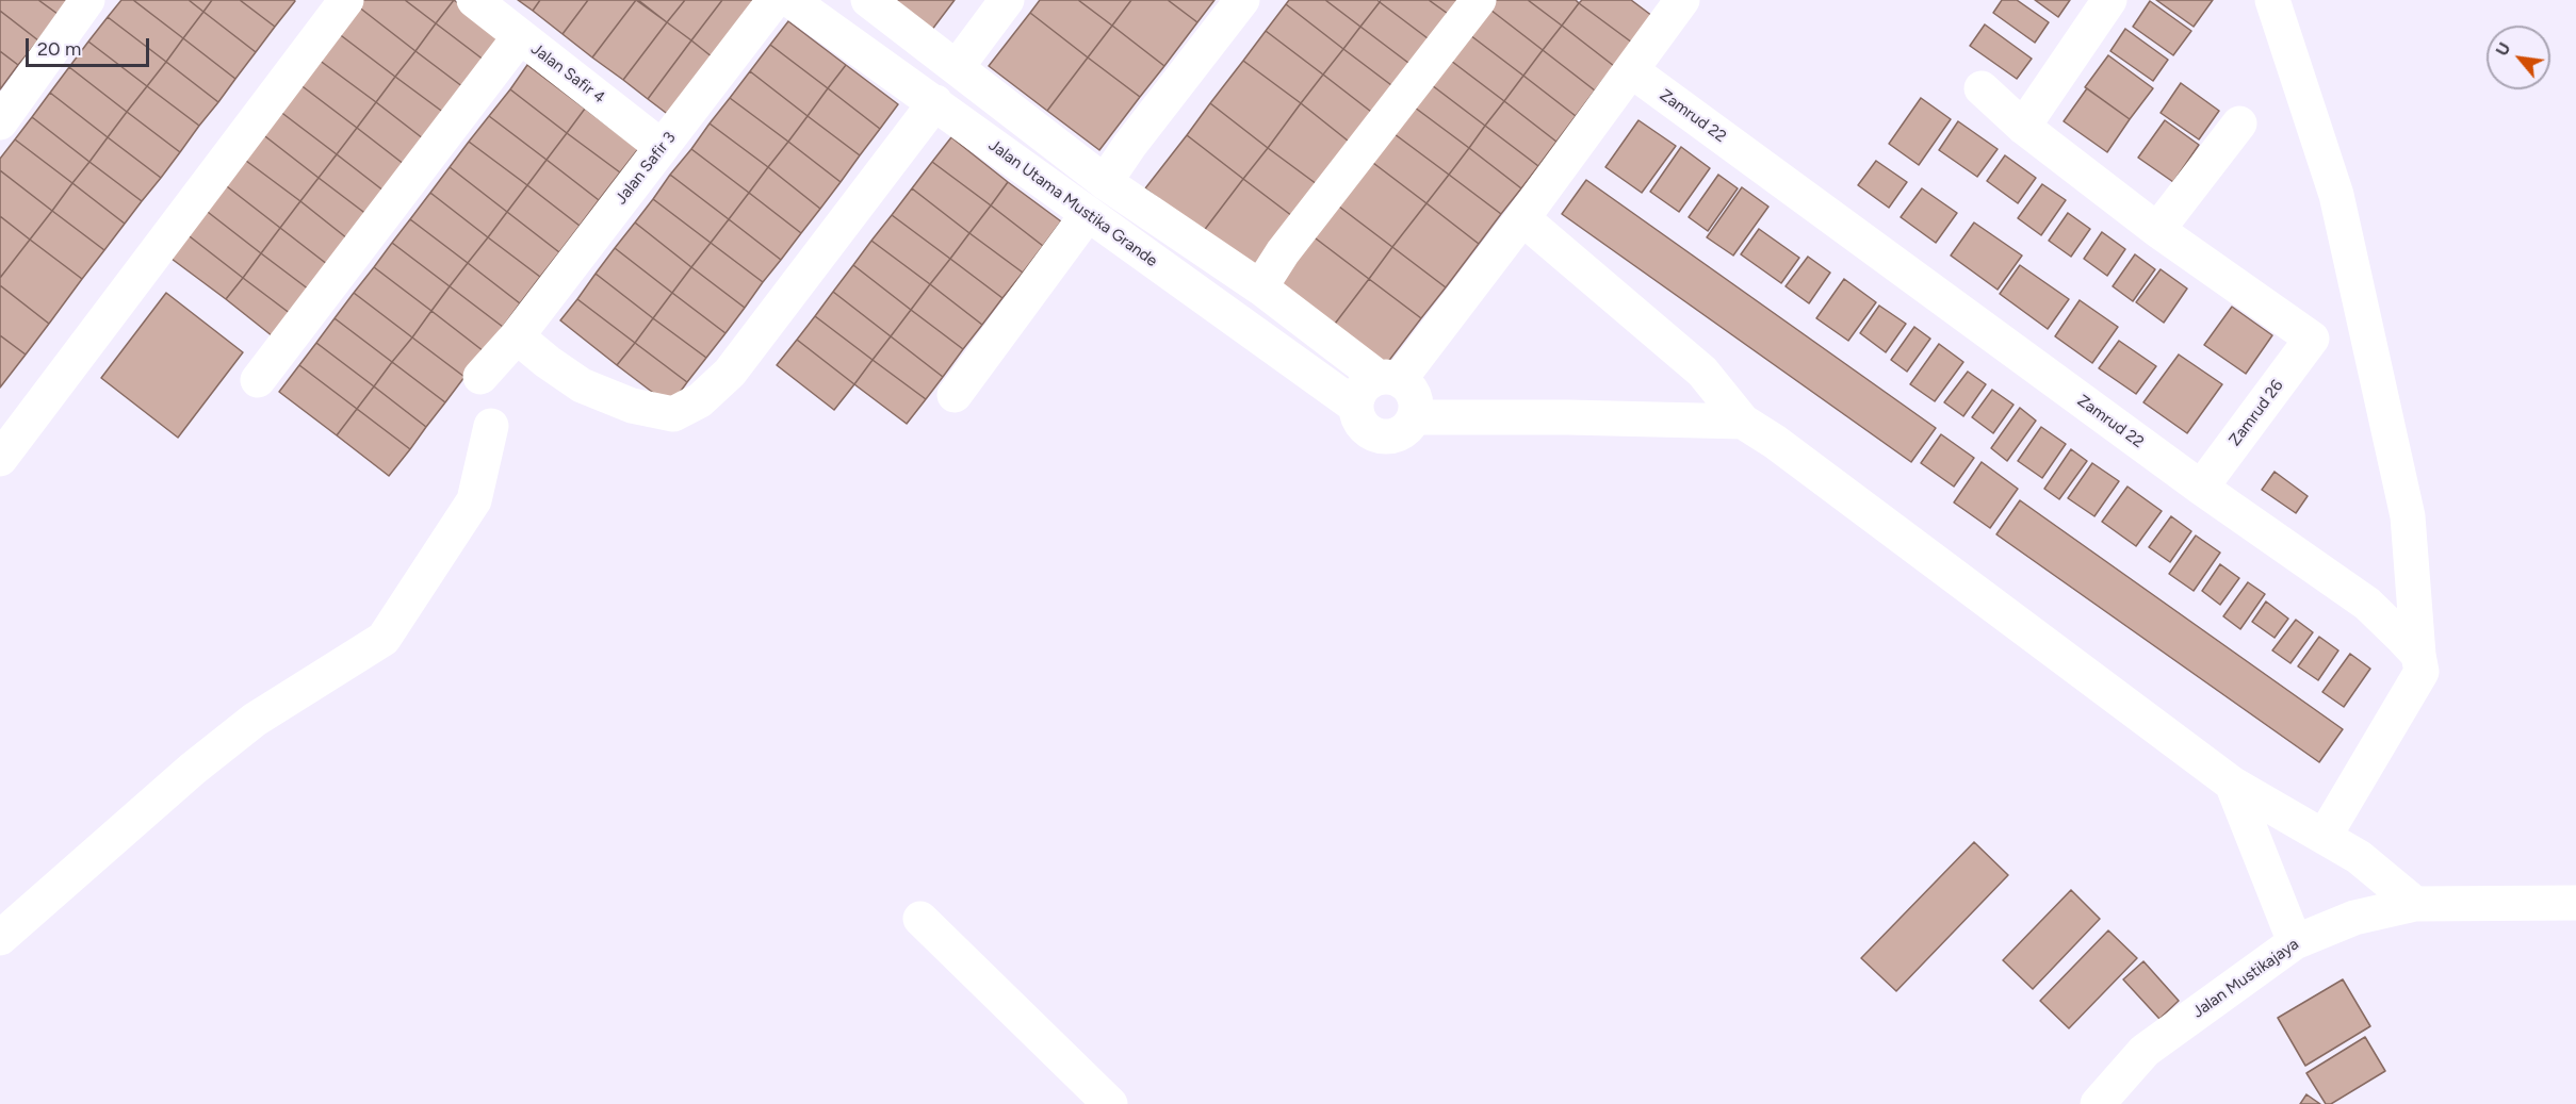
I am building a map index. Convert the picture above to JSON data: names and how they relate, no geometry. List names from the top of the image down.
{
  "streets": {
    "street": [
      "Jalan Safir 4",
      "Zamrud 22",
      "Jalan Safir 3",
      "Jalan Utama Mustika Grande",
      "Zamrud 26",
      "Jalan Mustikajaya"
    ]
  },
  "crossings": [
    ["Jalan Safir 4", "Jalan Safir 3"],
    ["Zamrud 22", "Zamrud 26"]
  ],
  "scale_bar": "20 m",
  "north": "top left"
}
